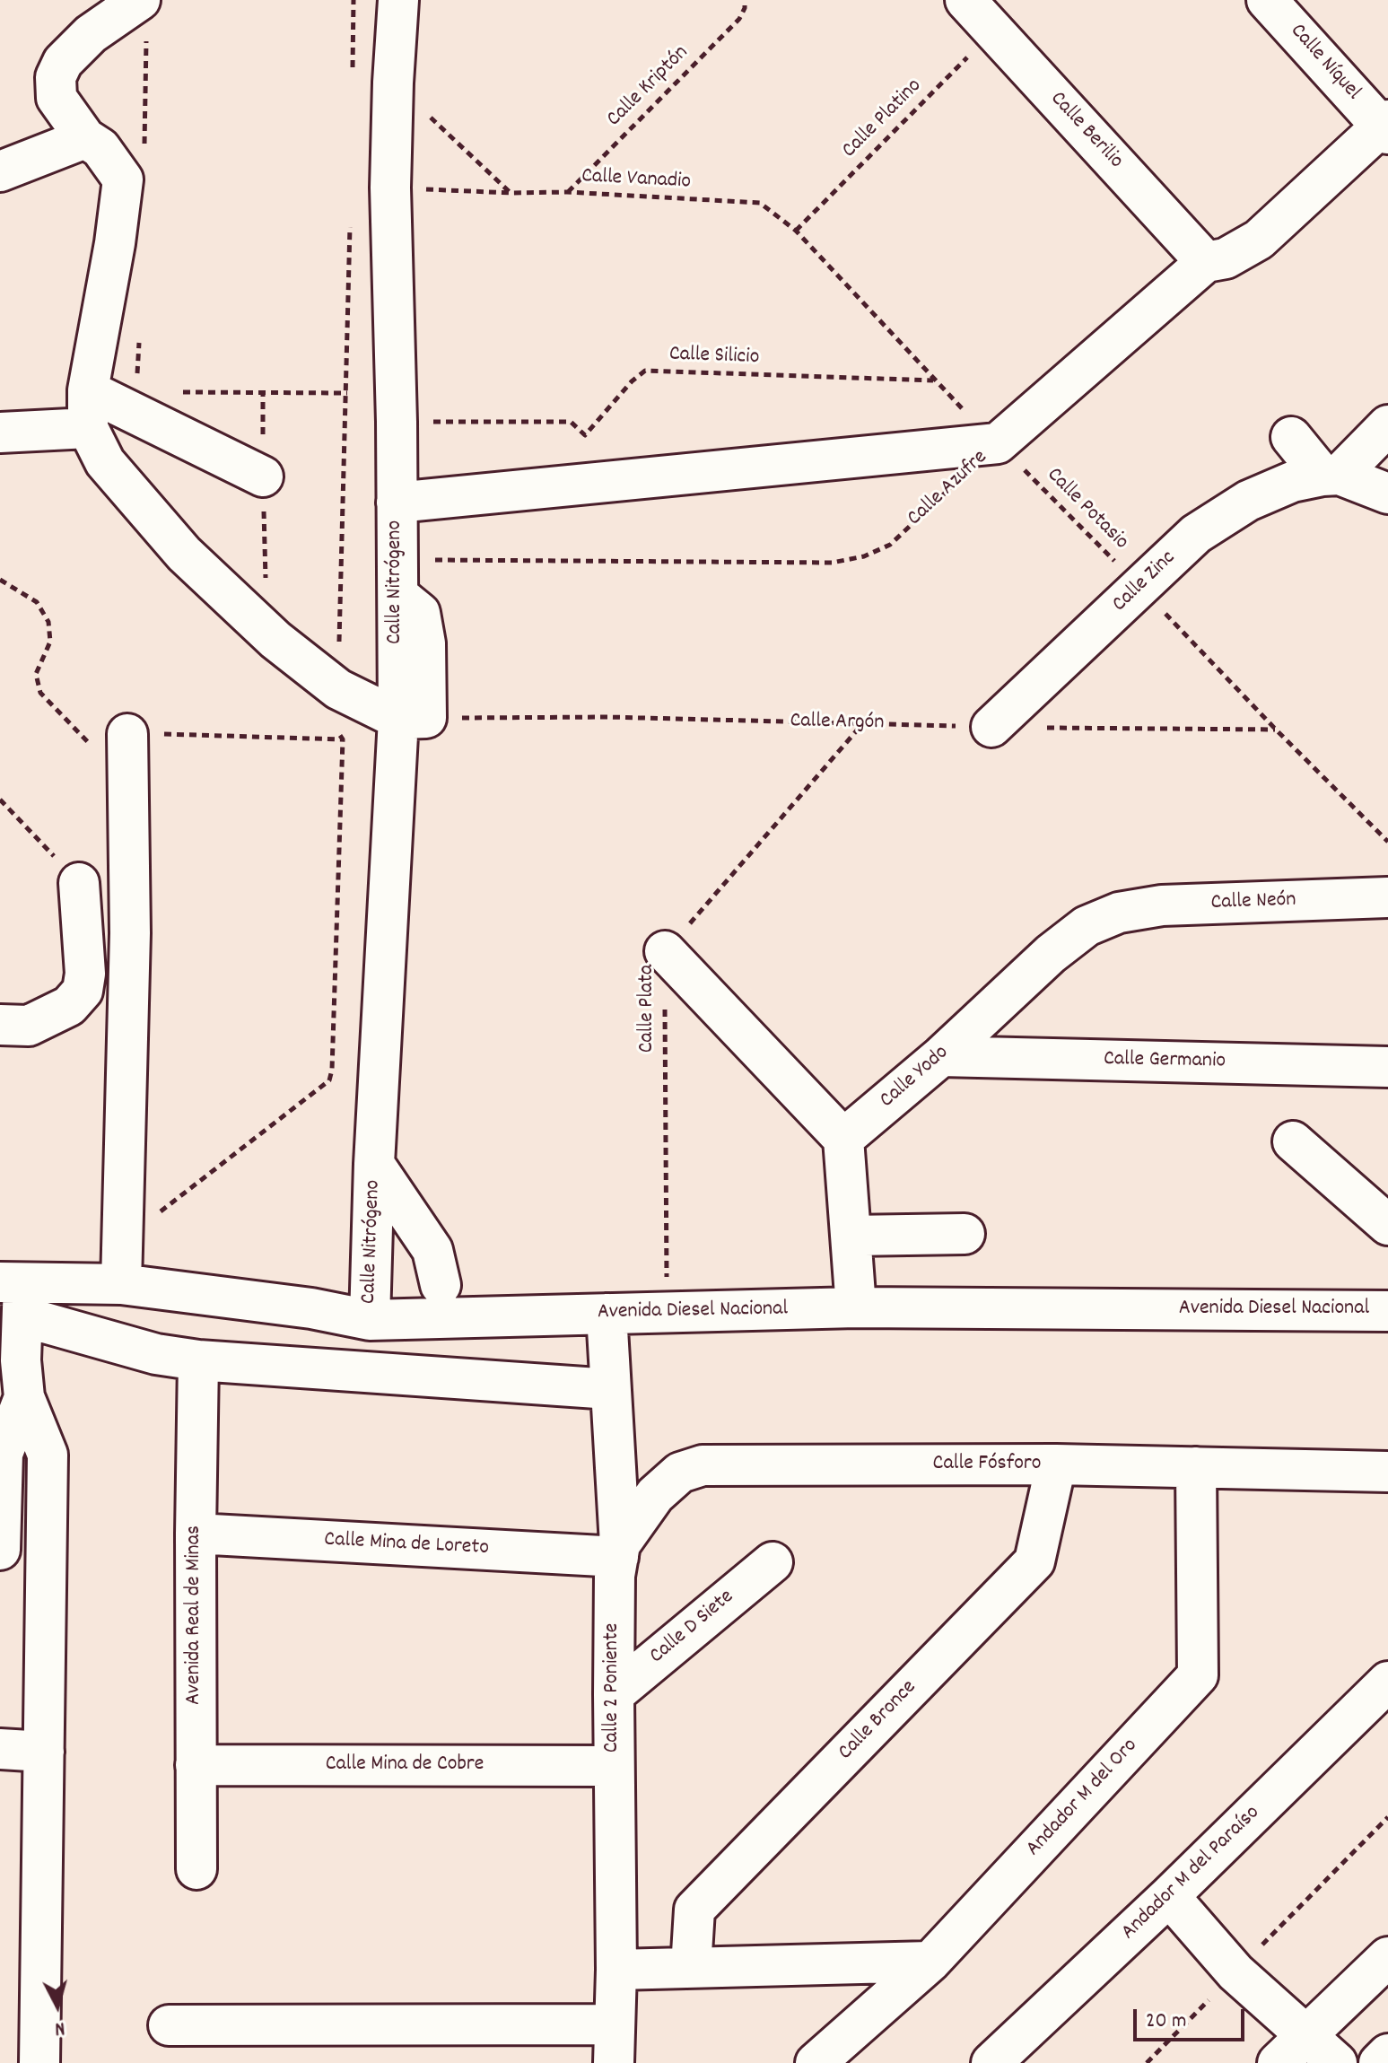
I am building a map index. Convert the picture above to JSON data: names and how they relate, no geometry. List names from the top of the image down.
{
  "streets": {
    "street": [
      "Calle Níquel",
      "Calle Berilio",
      "Calle Azufre",
      "Calle Nitrógeno",
      "Calle Zinc",
      "Calle Neón",
      "Calle Germanio",
      "Calle Yodo",
      "Avenida Diesel Nacional",
      "Calle Fósforo",
      "Calle Mina de Loreto",
      "Avenida Real de Minas",
      "Calle D Siete",
      "Calle 2 Poniente",
      "Calle Bronce",
      "Calle Mina de Cobre",
      "Andador M del Oro",
      "Andador M del Paraíso"
    ],
    "path": [
      "Calle Kriptón",
      "Calle Platino",
      "Calle Vanadio",
      "Calle Silicio",
      "Calle Potasio",
      "Calle Argón",
      "Calle Plata"
    ]
  },
  "crossings": [
    ["Calle Níquel", "Calle Azufre"],
    ["Calle Kriptón", "Calle Vanadio"],
    ["Calle Platino", "Calle Berilio"],
    ["Calle Platino", "Calle Potasio"],
    ["Calle Berilio", "Calle Azufre"],
    ["Calle Vanadio", "Calle Potasio"],
    ["Calle Vanadio", "Calle Nitrógeno"],
    ["Calle Silicio", "Calle Potasio"],
    ["Calle Silicio", "Calle Nitrógeno"],
    ["Calle Azufre", "Calle Potasio"],
    ["Calle Azufre", "Calle Nitrógeno"],
    ["Calle Potasio", "Calle Zinc"],
    ["Calle Potasio", "Calle Argón"],
    ["Calle Nitrógeno", "Calle Argón"],
    ["Calle Nitrógeno", "Avenida Diesel Nacional"],
    ["Calle Zinc", "Calle Argón"],
    ["Calle Argón", "Calle Plata"],
    ["Calle Neón", "Calle Yodo"],
    ["Calle Germanio", "Calle Yodo"],
    ["Avenida Diesel Nacional", "Calle 2 Poniente"],
    ["Calle Fósforo", "Calle Mina de Loreto"],
    ["Calle Fósforo", "Calle 2 Poniente"],
    ["Calle Fósforo", "Calle Bronce"],
    ["Calle Fósforo", "Andador M del Oro"],
    ["Calle Mina de Loreto", "Avenida Real de Minas"],
    ["Calle Mina de Loreto", "Calle 2 Poniente"],
    ["Avenida Real de Minas", "Calle Mina de Cobre"],
    ["Calle D Siete", "Calle 2 Poniente"],
    ["Calle 2 Poniente", "Calle Mina de Cobre"]
  ],
  "scale_bar": "20 m",
  "north": "bottom"
}
